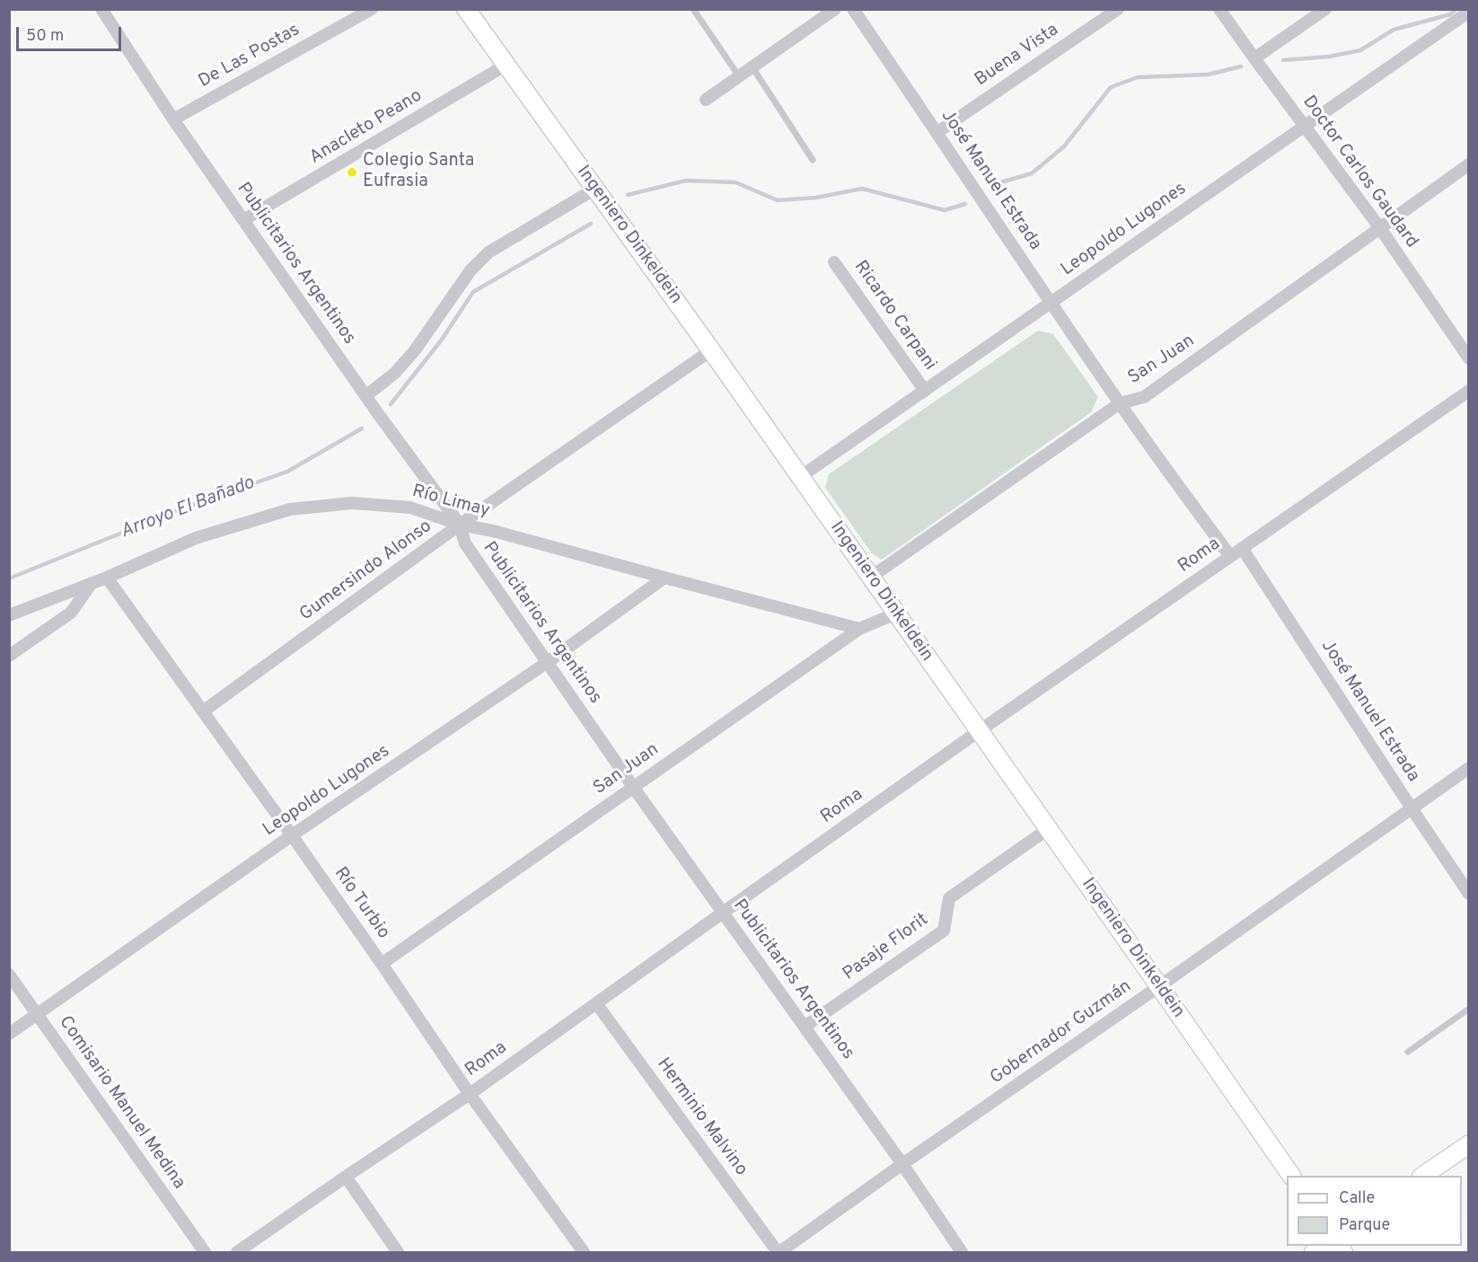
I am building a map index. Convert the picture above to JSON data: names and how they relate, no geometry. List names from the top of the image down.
{
  "streets": {
    "main road": ["Ingeniero Dinkeldein"],
    "street": [
      "Buena Vista",
      "De Las Postas",
      "Anacleto Peano",
      "Doctor Carlos Gaudard",
      "José Manuel Estrada",
      "Leopoldo Lugones",
      "Publicitarios Argentinos",
      "Ricardo Carpani",
      "San Juan",
      "Río Limay",
      "Roma",
      "Gumersindo Alonso",
      "Río Turbio",
      "Pasaje Florit",
      "Gobernador Guzmán",
      "Comisario Manuel Medina",
      "Herminio Malvino"
    ]
  },
  "crossings": [
    ["Buena Vista", "José Manuel Estrada"],
    ["De Las Postas", "Publicitarios Argentinos"],
    ["Anacleto Peano", "Ingeniero Dinkeldein"],
    ["Anacleto Peano", "Publicitarios Argentinos"],
    ["Doctor Carlos Gaudard", "Leopoldo Lugones"],
    ["Doctor Carlos Gaudard", "San Juan"],
    ["José Manuel Estrada", "Leopoldo Lugones"],
    ["José Manuel Estrada", "San Juan"],
    ["José Manuel Estrada", "Roma"],
    ["José Manuel Estrada", "Gobernador Guzmán"],
    ["Leopoldo Lugones", "Ingeniero Dinkeldein"],
    ["Leopoldo Lugones", "Publicitarios Argentinos"],
    ["Leopoldo Lugones", "Ricardo Carpani"],
    ["Leopoldo Lugones", "Río Limay"],
    ["Leopoldo Lugones", "Río Turbio"],
    ["Leopoldo Lugones", "Comisario Manuel Medina"],
    ["Ingeniero Dinkeldein", "San Juan"],
    ["Ingeniero Dinkeldein", "Roma"],
    ["Ingeniero Dinkeldein", "Gumersindo Alonso"],
    ["Ingeniero Dinkeldein", "Pasaje Florit"],
    ["Ingeniero Dinkeldein", "Gobernador Guzmán"],
    ["Publicitarios Argentinos", "San Juan"],
    ["Publicitarios Argentinos", "Río Limay"],
    ["Publicitarios Argentinos", "Roma"],
    ["Publicitarios Argentinos", "Gumersindo Alonso"],
    ["Publicitarios Argentinos", "Pasaje Florit"],
    ["Publicitarios Argentinos", "Gobernador Guzmán"],
    ["San Juan", "Río Limay"],
    ["San Juan", "Río Turbio"],
    ["Río Limay", "Gumersindo Alonso"],
    ["Río Limay", "Río Turbio"],
    ["Roma", "Río Turbio"],
    ["Roma", "Herminio Malvino"],
    ["Gumersindo Alonso", "Río Turbio"],
    ["Gobernador Guzmán", "Herminio Malvino"]
  ],
  "water": ["Arroyo El Bañado"],
  "places": ["Colegio Santa Eufrasia"],
  "legend": ["Calle", "Parque"],
  "scale_bar": "50 m"
}
